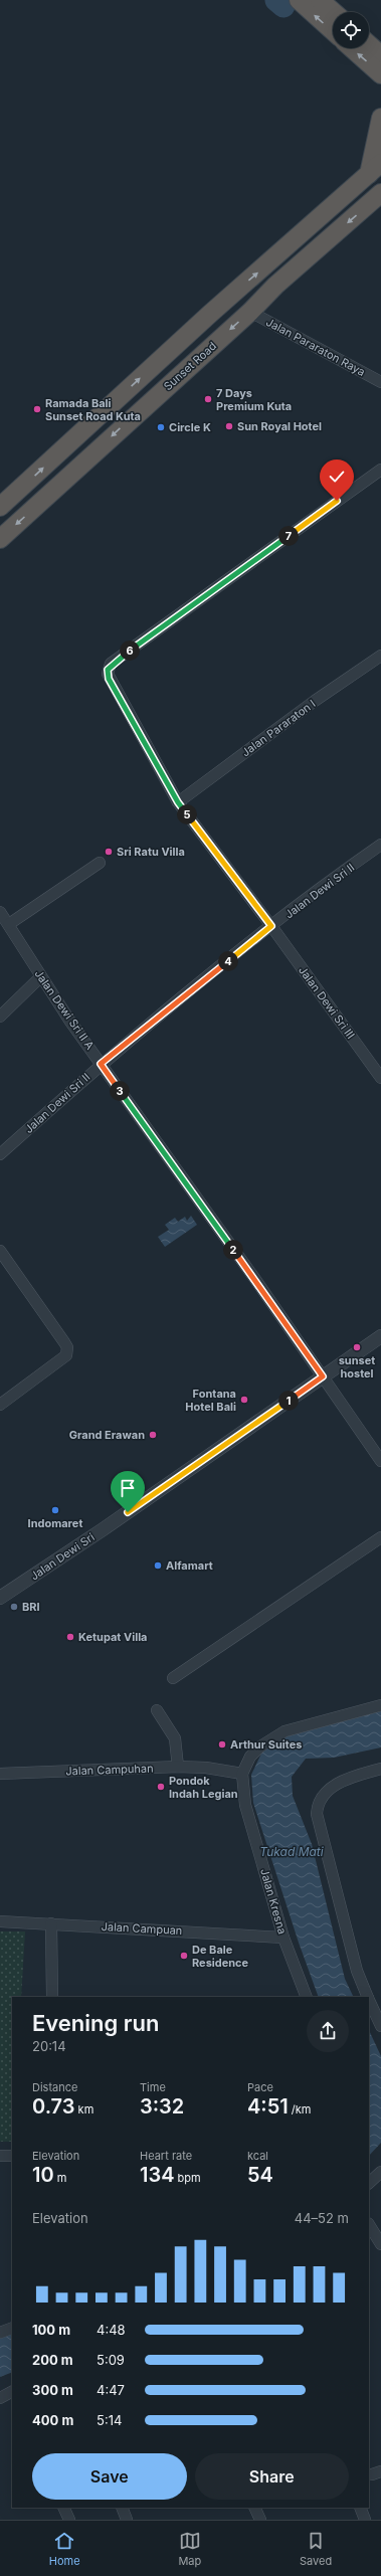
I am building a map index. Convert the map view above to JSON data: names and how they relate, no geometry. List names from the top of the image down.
{
  "streets": {
    "highway": ["Sunset Road"],
    "street": [
      "Jalan Pararaton Raya",
      "Jalan Pararaton I",
      "Jalan Dewi Sri II",
      "Jalan Dewi Sri III",
      "Jalan Dewi Sri II A",
      "Jalan Dewi Sri",
      "Jalan Campuhan",
      "Jalan Kresna",
      "Jalan Campuan"
    ]
  },
  "crossings": [
    ["Jalan Pararaton Raya", "Sunset Road"],
    ["Jalan Pararaton I", "Jalan Dewi Sri III"],
    ["Jalan Dewi Sri II", "Jalan Dewi Sri III"],
    ["Jalan Dewi Sri II", "Jalan Dewi Sri II A"],
    ["Jalan Dewi Sri II A", "Jalan Dewi Sri"],
    ["Jalan Campuhan", "Jalan Kresna"],
    ["Jalan Kresna", "Jalan Campuan"]
  ],
  "water": ["Tukad Mati"],
  "places": [
    "7 Days Premium Kuta",
    "Ramada Bali Sunset Road Kuta",
    "Sun Royal Hotel",
    "Circle K",
    "Sri Ratu Villa",
    "sunset hostel",
    "Fontana Hotel Bali",
    "Grand Erawan",
    "Indomaret",
    "Alfamart",
    "BRI",
    "Ketupat Villa",
    "Arthur Suites",
    "Pondok Indah Legian",
    "De Bale Residence"
  ],
  "page": {
    "pins": [
      "7",
      "6",
      "5",
      "4",
      "3",
      "2",
      "1"
    ],
    "heading": ["Evening run", "20:14"],
    "stats": [
      ["Distance", "0.73 km"],
      ["Time", "3:32"],
      ["Pace", "4:51 /km"],
      ["Elevation", "10 m"],
      ["Heart rate", "134 bpm"],
      ["kcal", "54"]
    ],
    "chart": ["Elevation", "44–52 m"],
    "list": [
      {
        "name": "100 m",
        "note": "4:48"
      },
      {
        "name": "200 m",
        "note": "5:09"
      },
      {
        "name": "300 m",
        "note": "4:47"
      },
      {
        "name": "400 m",
        "note": "5:14"
      }
    ],
    "buttons": ["Save", "Share"],
    "tabs": ["Home", "Map", "Saved"]
  }
}
